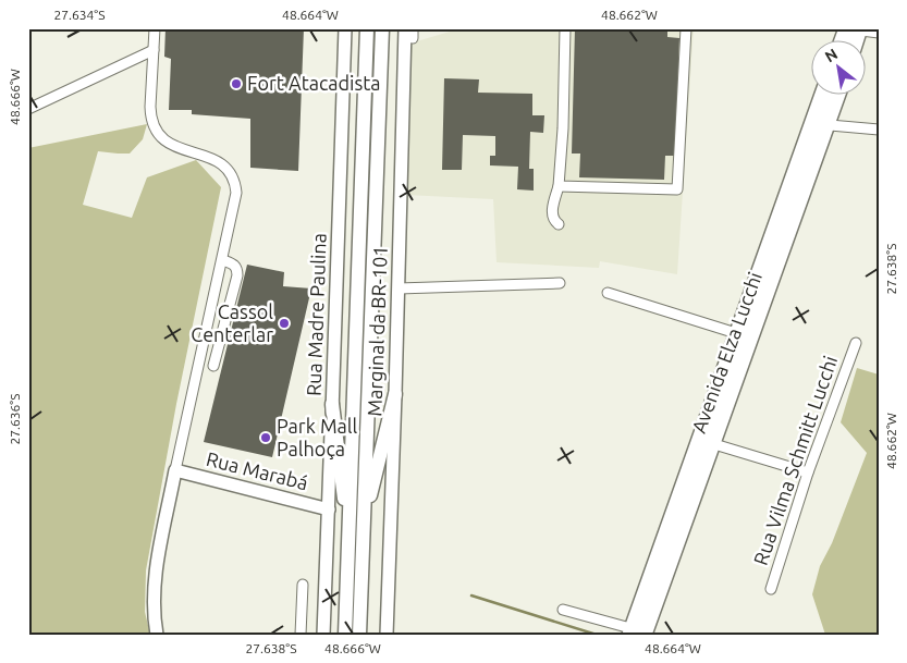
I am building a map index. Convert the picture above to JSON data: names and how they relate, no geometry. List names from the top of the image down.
{
  "streets": {
    "main road": [
      "Rua Madre Paulina",
      "Marginal da BR-101",
      "Avenida Elza Lucchi",
      "Rua Marabá"
    ],
    "street": ["Rua Vilma Schmitt Lucchi"]
  },
  "crossings": [
    ["Rua Madre Paulina", "Rua Marabá"]
  ],
  "places": ["Fort Atacadista", "Cassol Centerlar", "Park Mall Palhoça"],
  "north": "top left",
  "coordinates": [
    "27.634°S",
    "48.664°W",
    "48.662°W",
    "48.666°W",
    "27.638°S",
    "27.636°S"
  ]
}
